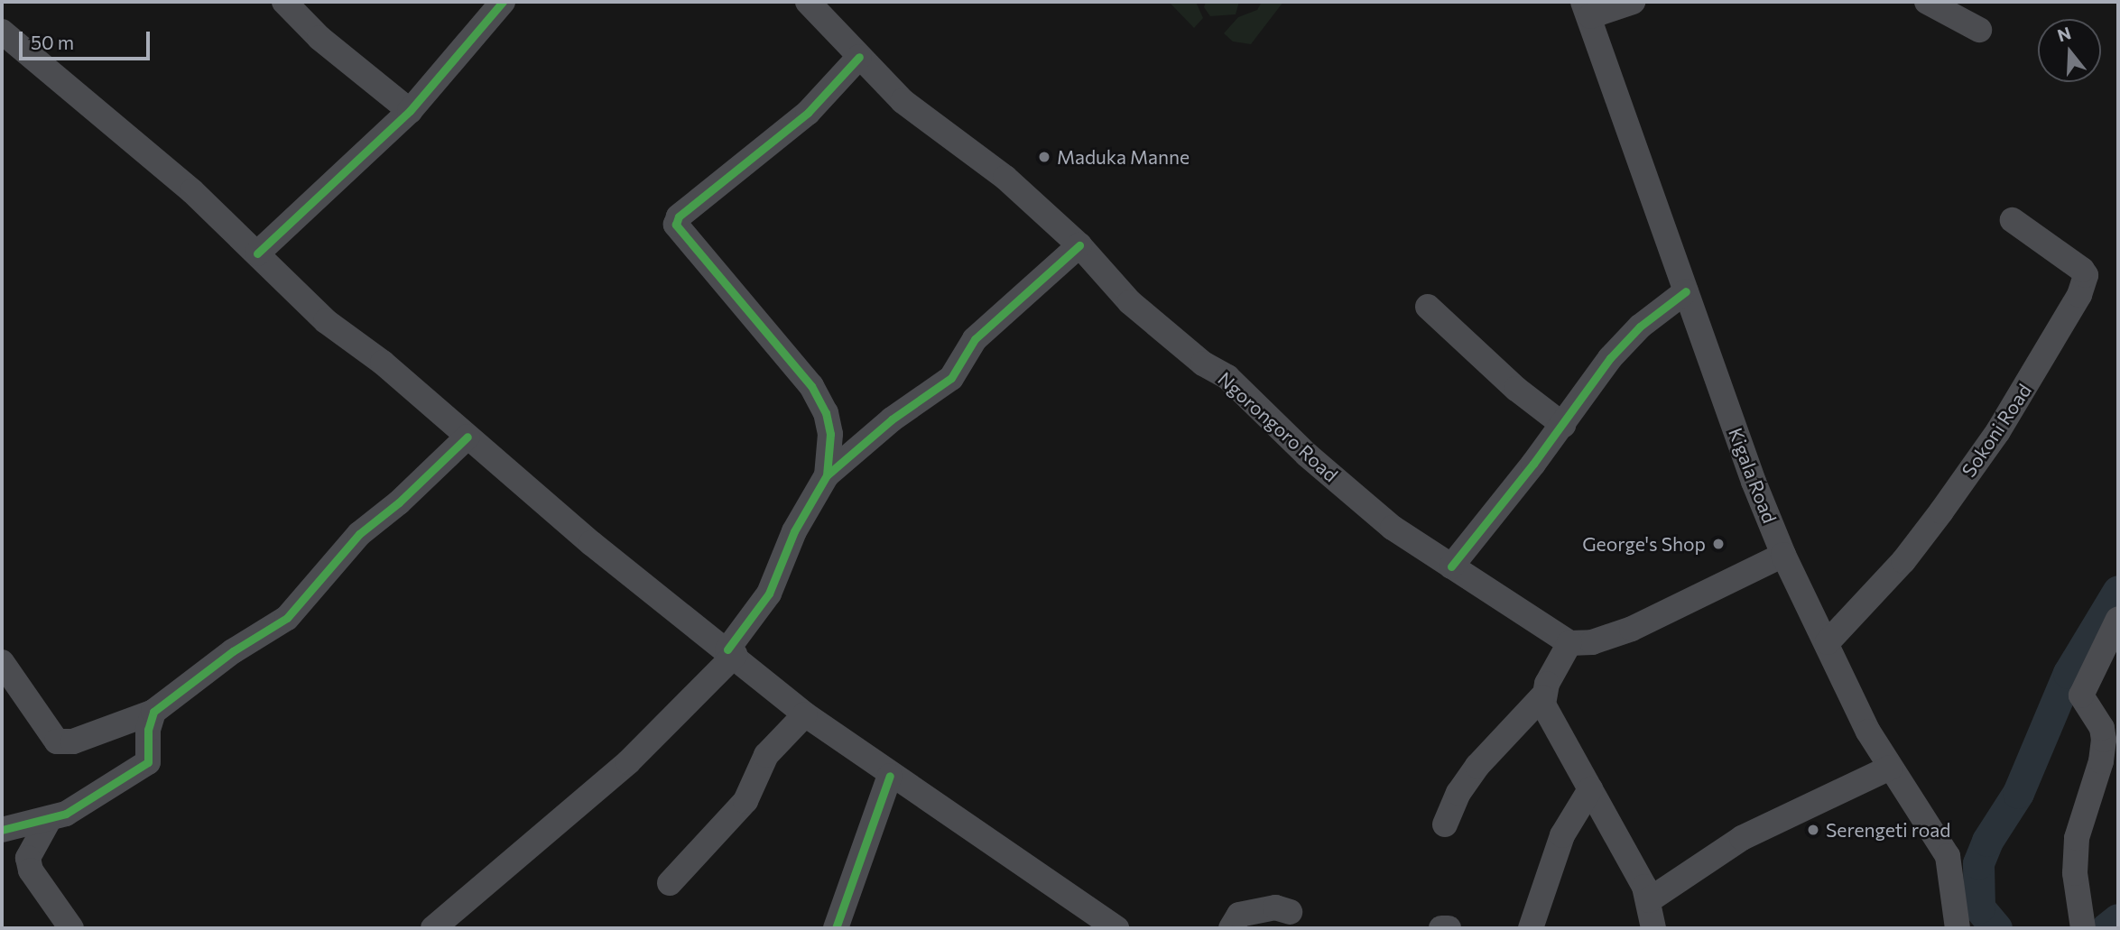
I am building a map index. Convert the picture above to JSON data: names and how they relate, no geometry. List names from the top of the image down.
{
  "streets": {
    "street": ["Ngorongoro Road", "Sokoni Road", "Kigala Road"]
  },
  "crossings": [
    ["Sokoni Road", "Kigala Road"]
  ],
  "places": ["Maduka Manne", "George's Shop", "Serengeti road"],
  "scale_bar": "50 m",
  "north": "top"
}
